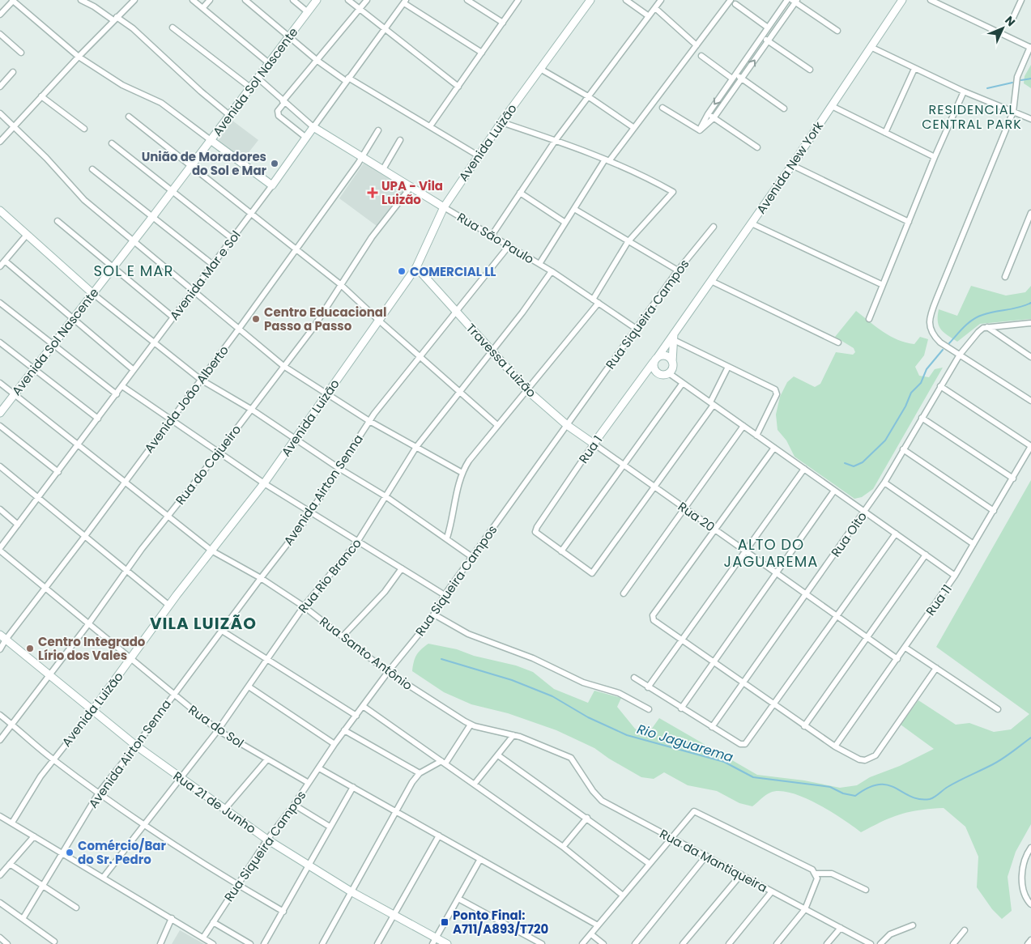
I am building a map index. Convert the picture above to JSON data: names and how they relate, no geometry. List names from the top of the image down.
{
  "streets": {
    "street": [
      "Avenida Sol Nascente",
      "Avenida Luizão",
      "Avenida New York",
      "Rua São Paulo",
      "Avenida Mar e Sol",
      "Rua Siqueira Campos",
      "Travessa Luizão",
      "Avenida João Alberto",
      "Rua 1",
      "Rua do Cajueiro",
      "Avenida Airton Senna",
      "Rua 20",
      "Rua Oito",
      "Rua Rio Branco",
      "Rua 11",
      "Rua Santo Antônio",
      "Rua do Sol",
      "Rua 21 de Junho",
      "Rua da Mantiqueira"
    ]
  },
  "crossings": [
    ["Avenida Sol Nascente", "Rua São Paulo"],
    ["Avenida Sol Nascente", "Rua Santo Antônio"],
    ["Avenida Luizão", "Rua São Paulo"],
    ["Avenida Luizão", "Travessa Luizão"],
    ["Avenida Luizão", "Rua Santo Antônio"],
    ["Avenida Luizão", "Rua do Sol"],
    ["Avenida Luizão", "Rua 21 de Junho"],
    ["Avenida New York", "Rua 1"],
    ["Rua São Paulo", "Avenida Mar e Sol"],
    ["Rua São Paulo", "Rua Siqueira Campos"],
    ["Rua São Paulo", "Avenida João Alberto"],
    ["Rua São Paulo", "Rua do Cajueiro"],
    ["Rua São Paulo", "Avenida Airton Senna"],
    ["Rua São Paulo", "Rua Rio Branco"],
    ["Avenida Mar e Sol", "Rua Santo Antônio"],
    ["Avenida Mar e Sol", "Rua do Sol"],
    ["Rua Siqueira Campos", "Travessa Luizão"],
    ["Rua Siqueira Campos", "Rua Santo Antônio"],
    ["Rua Siqueira Campos", "Rua do Sol"],
    ["Rua Siqueira Campos", "Rua 21 de Junho"],
    ["Travessa Luizão", "Rua 1"],
    ["Travessa Luizão", "Avenida Airton Senna"],
    ["Travessa Luizão", "Rua 20"],
    ["Travessa Luizão", "Rua Rio Branco"],
    ["Avenida João Alberto", "Rua Santo Antônio"],
    ["Avenida João Alberto", "Rua do Sol"],
    ["Avenida João Alberto", "Rua 21 de Junho"],
    ["Rua 1", "Rua 20"],
    ["Rua do Cajueiro", "Rua Santo Antônio"],
    ["Rua do Cajueiro", "Rua do Sol"],
    ["Rua do Cajueiro", "Rua 21 de Junho"],
    ["Avenida Airton Senna", "Rua Santo Antônio"],
    ["Avenida Airton Senna", "Rua do Sol"],
    ["Avenida Airton Senna", "Rua 21 de Junho"],
    ["Rua 20", "Rua Oito"],
    ["Rua 20", "Rua 11"],
    ["Rua Rio Branco", "Rua Santo Antônio"],
    ["Rua Rio Branco", "Rua do Sol"],
    ["Rua Rio Branco", "Rua 21 de Junho"],
    ["Rua Santo Antônio", "Rua da Mantiqueira"]
  ],
  "districts": [
    "RESIDENCIAL CENTRAL PARK",
    "SOL E MAR",
    "ALTO DO JAGUAREMA",
    "VILA LUIZÃO"
  ],
  "water": ["Rio Jaguarema"],
  "places": {
    "other": [
      "União de Moradores do Sol e Mar",
      "COMERCIAL LL",
      "Centro Educacional Passo a Passo",
      "Centro Integrado Lírio dos Vales",
      "Comércio/Bar do Sr. Pedro"
    ],
    "health": ["UPA - Vila Luizão"],
    "transit": ["Ponto Final: A711/A893/T720"]
  },
  "north": "top right"
}
